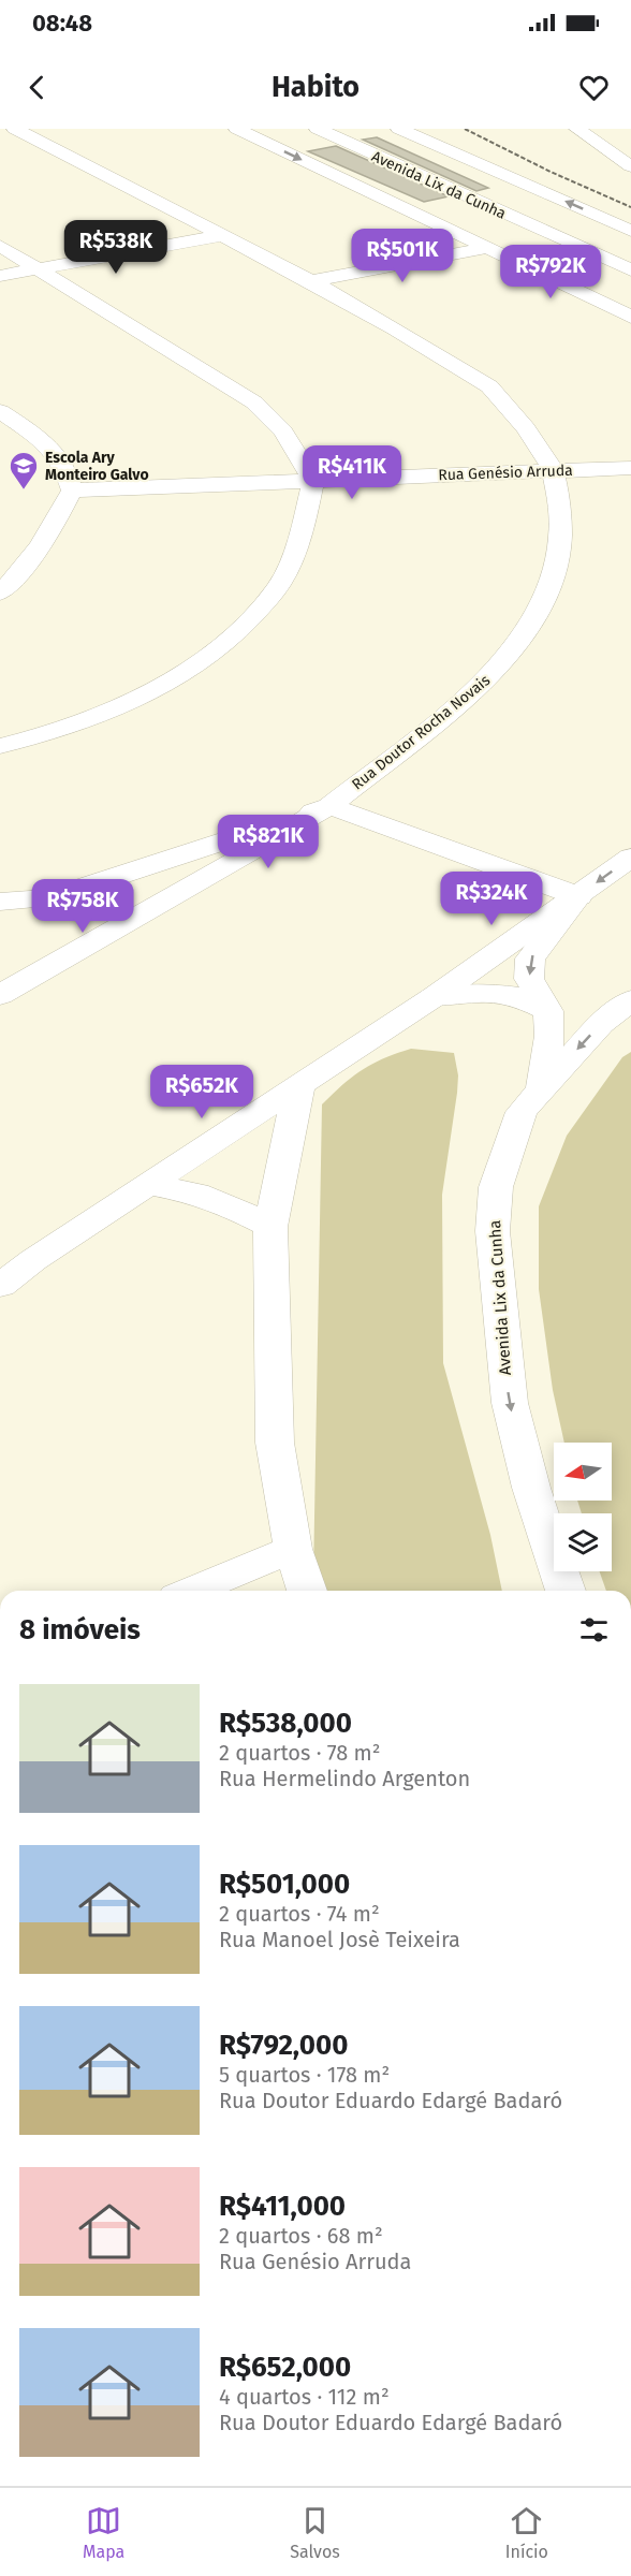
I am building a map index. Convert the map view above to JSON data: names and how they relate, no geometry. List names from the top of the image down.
{
  "streets": {
    "main road": ["Avenida Lix da Cunha", "Rua Genésio Arruda", "Rua Doutor Rocha Novais"]
  },
  "crossings": [
    ["Rua Genésio Arruda", "Rua Doutor Rocha Novais"]
  ],
  "places": {
    "school or university": ["Escola Ary Monteiro Galvo"]
  },
  "north": "left",
  "page": {
    "status": "08:48",
    "header": "Habito",
    "price": [
      "R$538K",
      "R$501K",
      "R$792K",
      "R$411K",
      "R$821K",
      "R$324K",
      "R$758K",
      "R$652K"
    ],
    "heading": "8 imóveis",
    "list": [
      {
        "name": "R$538,000",
        "note": "2 quartos · 78 m² · Rua Hermelindo Argenton"
      },
      {
        "name": "R$501,000",
        "note": "2 quartos · 74 m² · Rua Manoel Josè Teixeira"
      },
      {
        "name": "R$792,000",
        "note": "5 quartos · 178 m² · Rua Doutor Eduardo Edargé Badaró"
      },
      {
        "name": "R$411,000",
        "note": "2 quartos · 68 m² · Rua Genésio Arruda"
      },
      {
        "name": "R$652,000",
        "note": "4 quartos · 112 m² · Rua Doutor Eduardo Edargé Badaró"
      }
    ],
    "tabs": ["Mapa", "Salvos", "Início"]
  }
}
